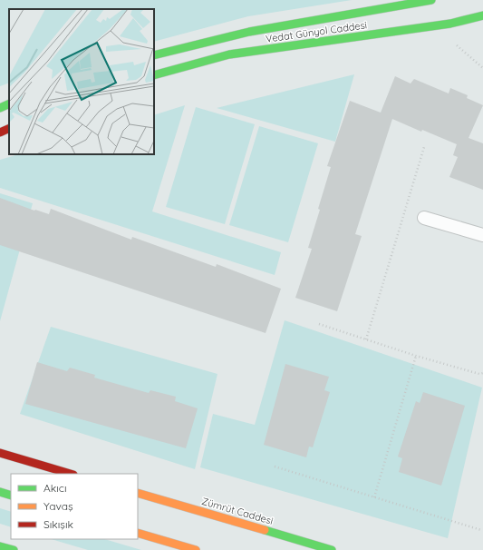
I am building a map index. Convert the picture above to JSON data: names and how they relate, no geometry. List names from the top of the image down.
{
  "streets": {
    "main road": ["Vedat Günyol Caddesi", "Zümrüt Caddesi"]
  },
  "legend": ["Akıcı", "Yavaş", "Sıkışık"]
}
